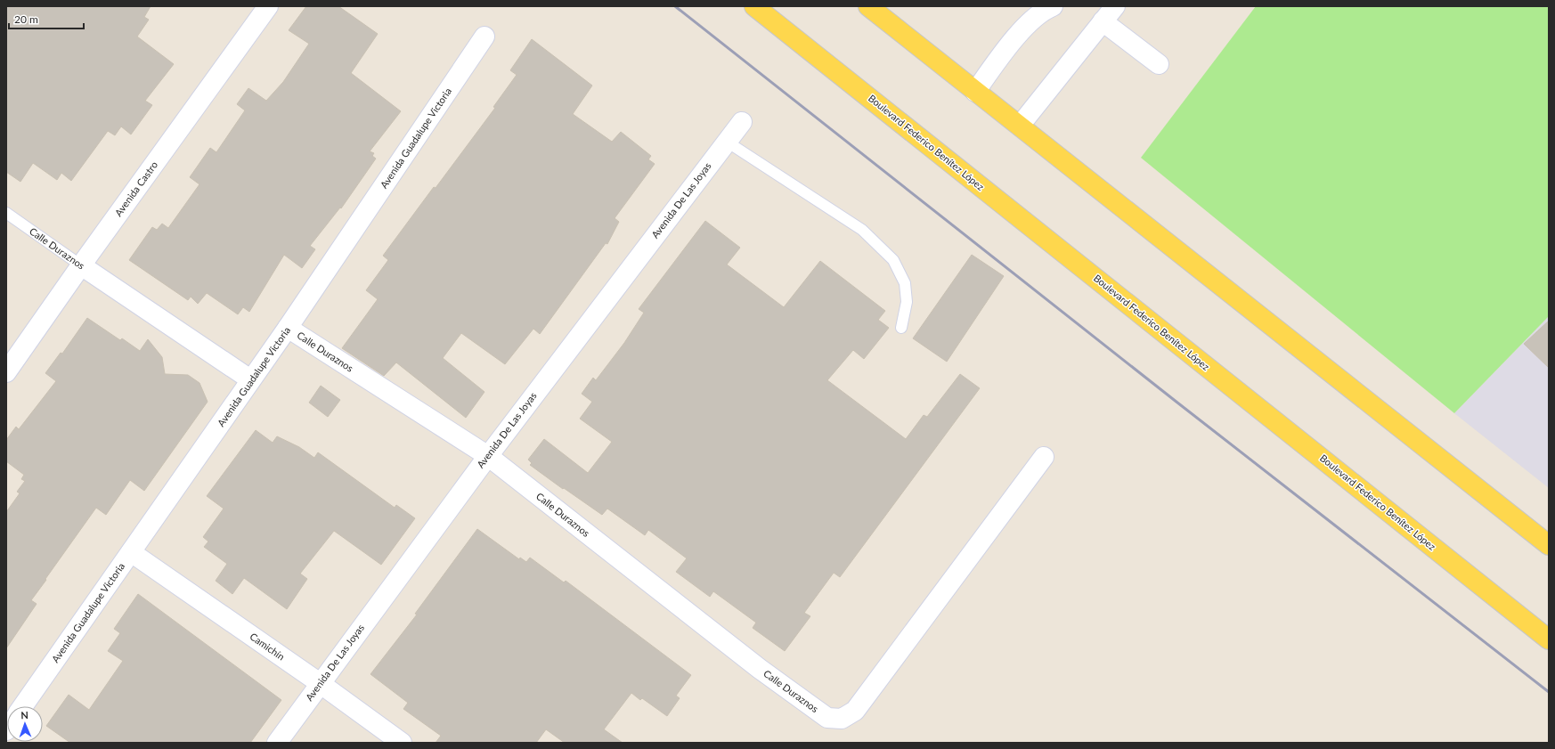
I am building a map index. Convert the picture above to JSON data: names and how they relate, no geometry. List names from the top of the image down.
{
  "streets": {
    "main road": ["Boulevard Federico Benítez López"],
    "street": [
      "Avenida Guadalupe Victoria",
      "Avenida Castro",
      "Avenida De Las Joyas",
      "Calle Duraznos",
      "Camichín"
    ]
  },
  "crossings": [
    ["Avenida Guadalupe Victoria", "Calle Duraznos"],
    ["Avenida Guadalupe Victoria", "Camichín"],
    ["Avenida Castro", "Calle Duraznos"],
    ["Avenida De Las Joyas", "Calle Duraznos"],
    ["Avenida De Las Joyas", "Camichín"]
  ],
  "scale_bar": "20 m",
  "north": "top"
}
